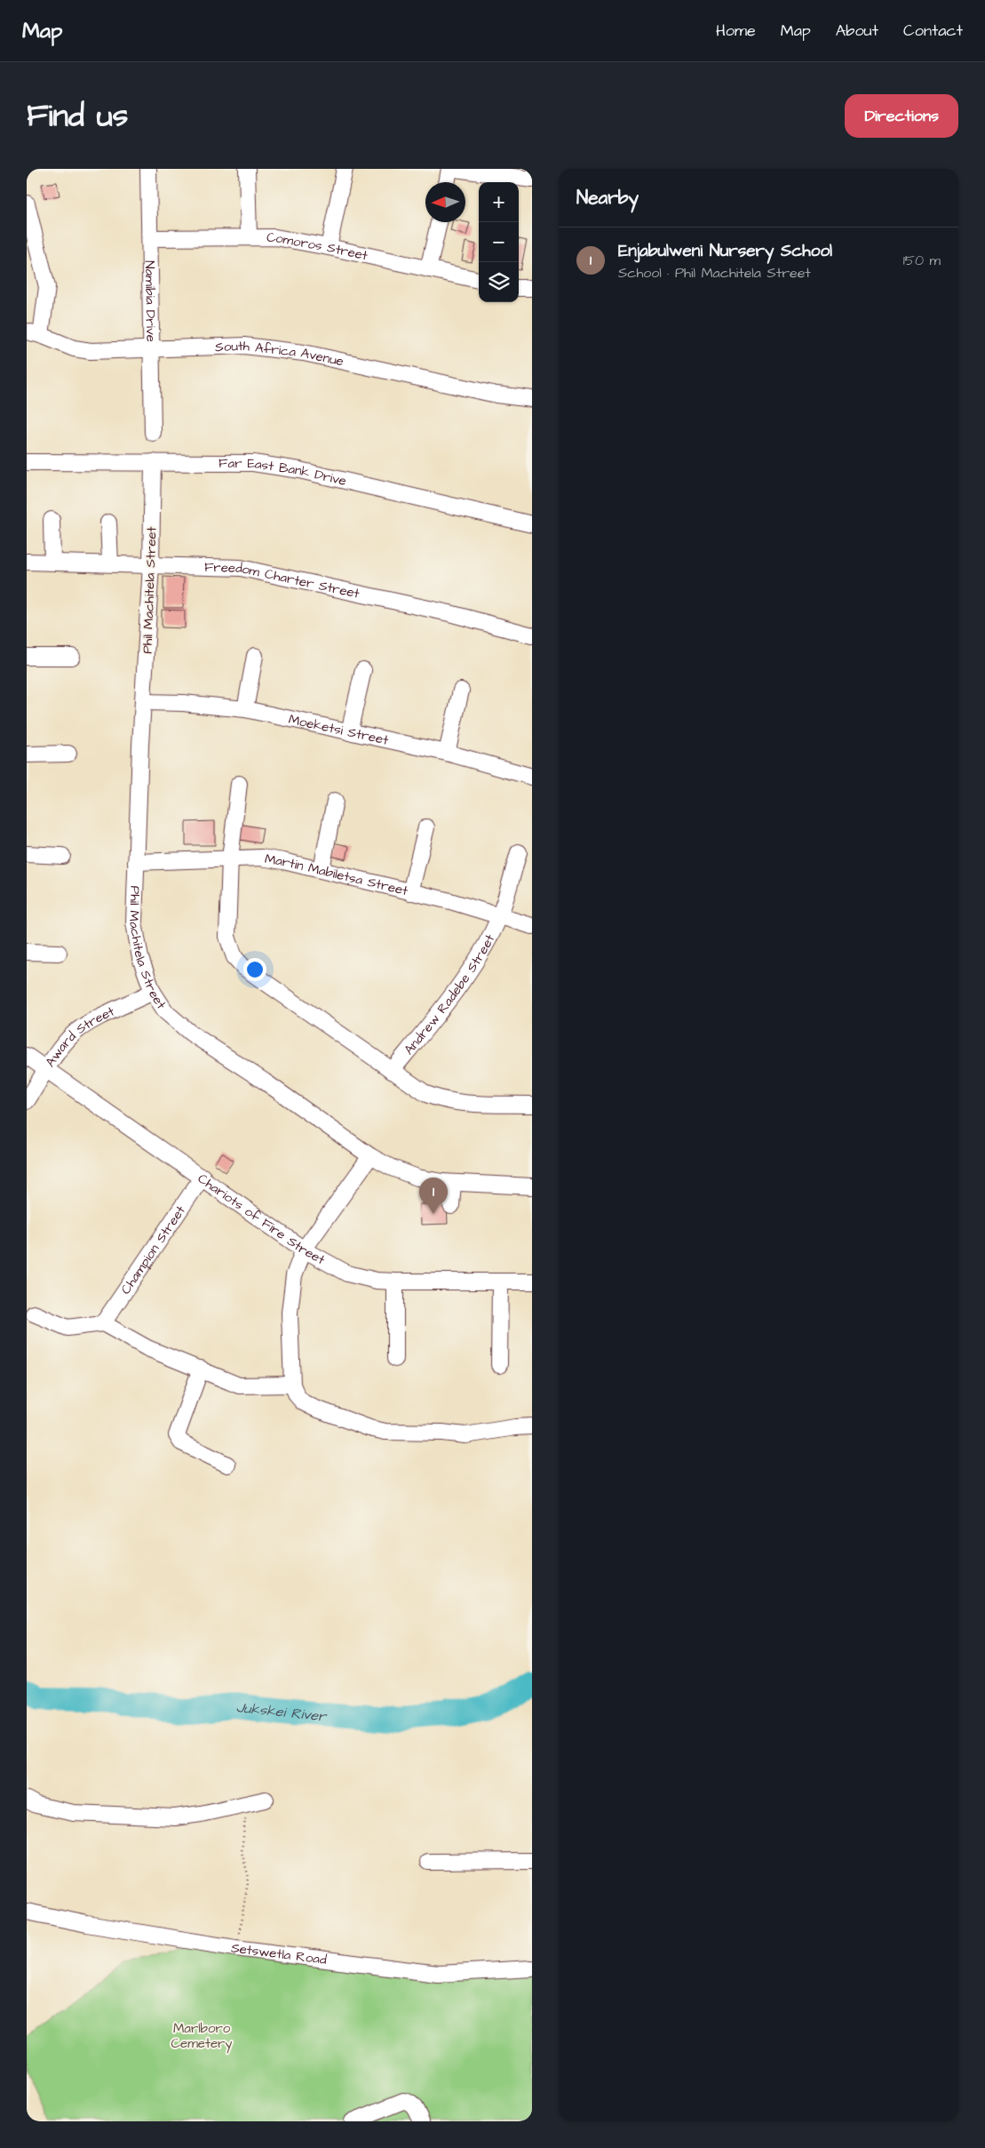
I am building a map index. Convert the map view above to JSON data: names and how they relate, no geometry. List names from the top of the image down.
{
  "streets": {
    "street": [
      "Comoros Street",
      "Namibia Drive",
      "South Africa Avenue",
      "Far East Bank Drive",
      "Freedom Charter Street",
      "Phil Machitela Street",
      "Moeketsi Street",
      "Martin Mabiletsa Street",
      "Andrew Radebe Street",
      "Award Street",
      "Chariots of Fire Street",
      "Champion Street",
      "Setswetla Road"
    ]
  },
  "crossings": [
    ["Comoros Street", "Namibia Drive"],
    ["Namibia Drive", "South Africa Avenue"],
    ["Far East Bank Drive", "Phil Machitela Street"],
    ["Freedom Charter Street", "Phil Machitela Street"],
    ["Phil Machitela Street", "Moeketsi Street"],
    ["Phil Machitela Street", "Martin Mabiletsa Street"],
    ["Phil Machitela Street", "Award Street"],
    ["Martin Mabiletsa Street", "Andrew Radebe Street"],
    ["Award Street", "Chariots of Fire Street"],
    ["Chariots of Fire Street", "Champion Street"]
  ],
  "water": ["Jukskei River"],
  "parks": ["Marlboro Cemetery"],
  "north": "left",
  "page": {
    "header": "Map",
    "nav": [
      "Home",
      "Map",
      "About",
      "Contact"
    ],
    "title": "Find us",
    "buttons": "Directions",
    "heading": "Nearby",
    "map_buttons": ["+", "−"],
    "list": [
      {
        "mark": "1",
        "name": "Enjabulweni Nursery School",
        "note": "School · Phil Machitela Street",
        "value": "150 m"
      }
    ],
    "pins": "1"
  }
}
